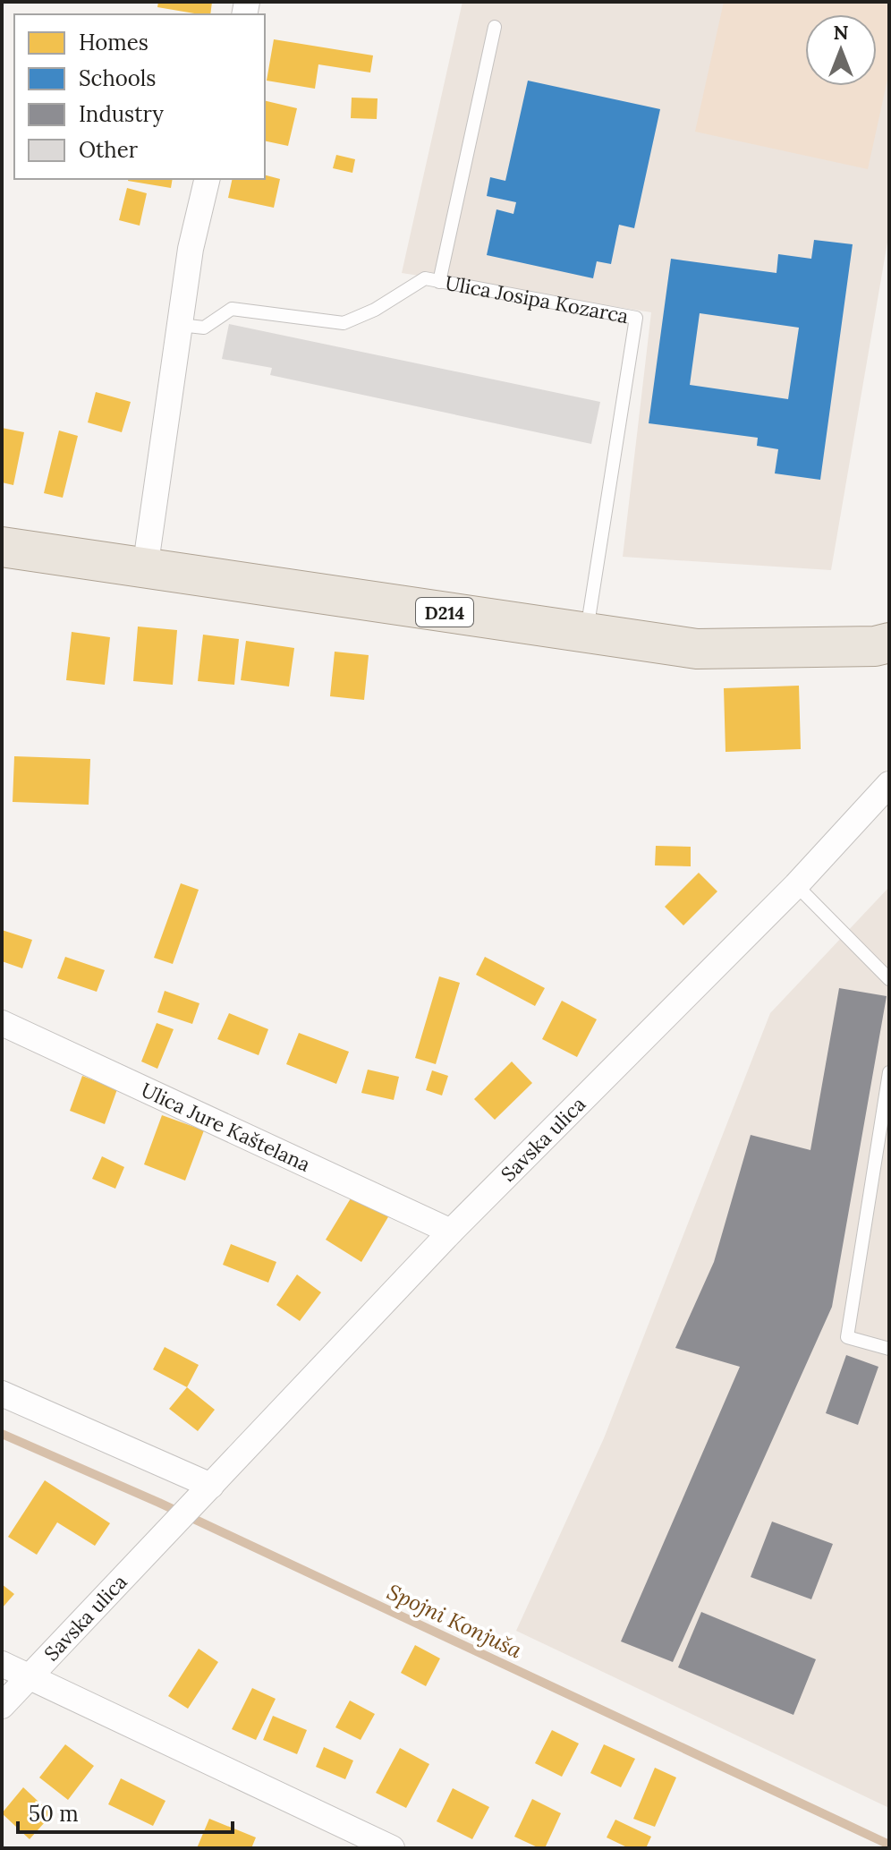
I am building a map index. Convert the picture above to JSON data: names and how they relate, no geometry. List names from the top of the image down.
{
  "streets": {
    "main road": ["D214"],
    "street": ["Ulica Jure Kaštelana", "Savska ulica"],
    "lane": ["Ulica Josipa Kozarca"]
  },
  "crossings": [
    ["Ulica Josipa Kozarca", "D214"],
    ["Ulica Jure Kaštelana", "Savska ulica"]
  ],
  "water": ["Spojni Konjuša"],
  "legend": [
    "Homes",
    "Schools",
    "Industry",
    "Other"
  ],
  "scale_bar": "50 m",
  "north": "top"
}
